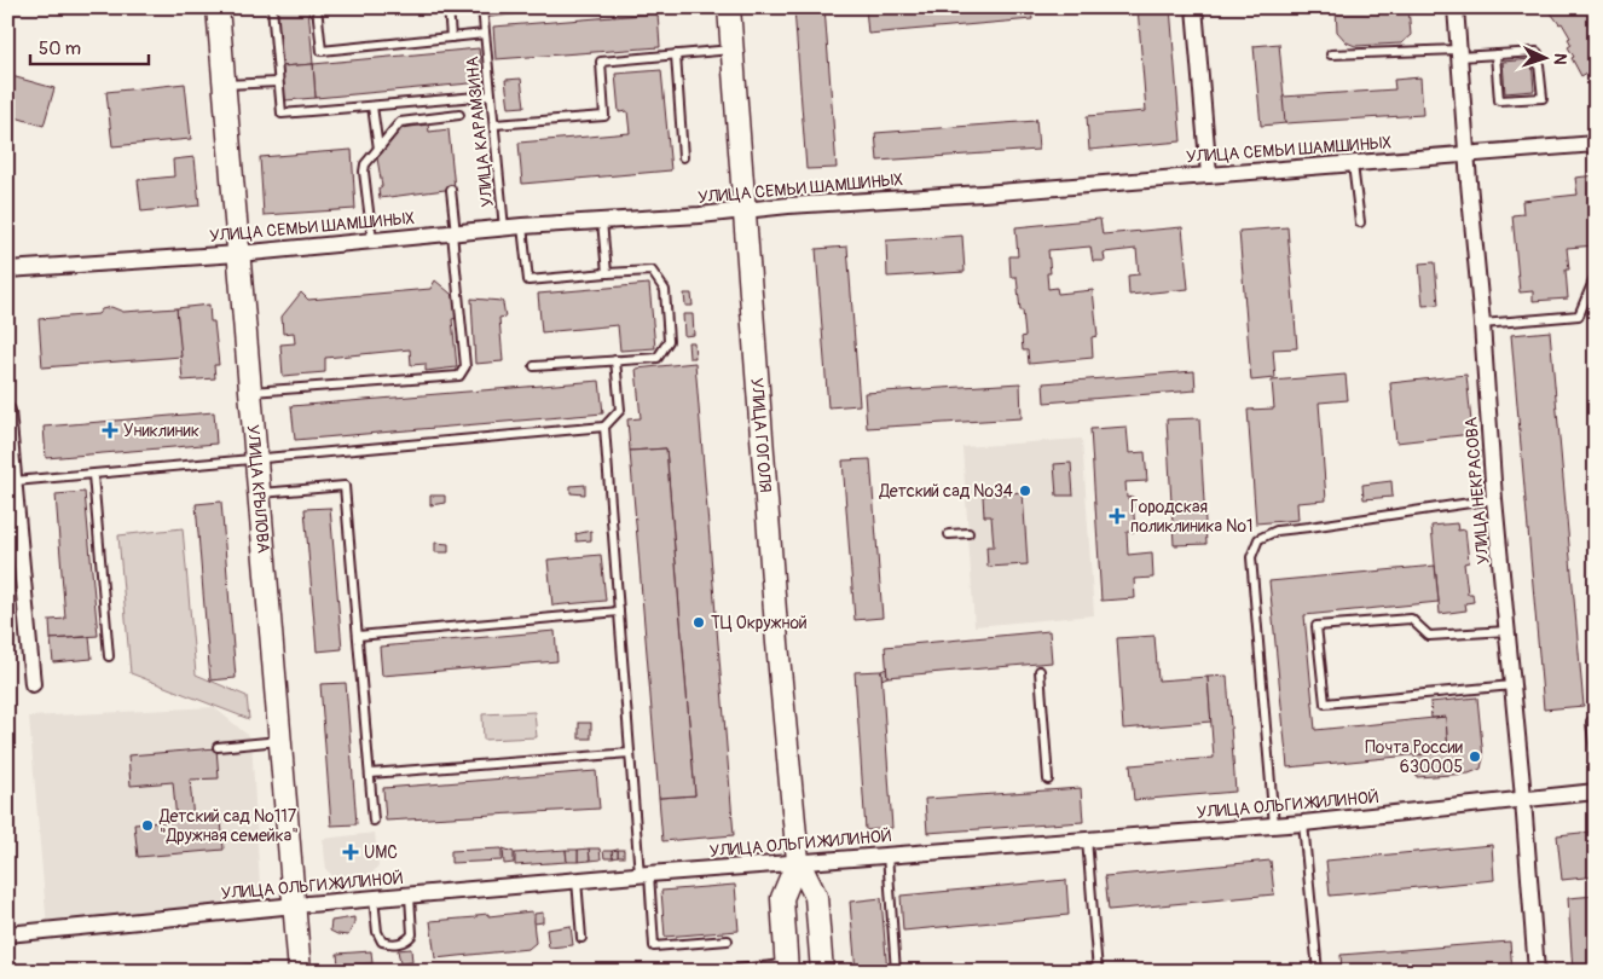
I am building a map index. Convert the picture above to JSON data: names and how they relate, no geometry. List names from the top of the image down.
{
  "streets": {
    "main road": ["УЛИЦА ГОГОЛЯ", "УЛИЦА КРЫЛОВА"],
    "street": ["УЛИЦА СЕМЬИ ШАМШИНЫХ", "УЛИЦА НЕКРАСОВА", "УЛИЦА ОЛЬГИ ЖИЛИНОЙ"],
    "lane": ["УЛИЦА КАРАМЗИНА"]
  },
  "crossings": [
    ["УЛИЦА КАРАМЗИНА", "УЛИЦА СЕМЬИ ШАМШИНЫХ"],
    ["УЛИЦА СЕМЬИ ШАМШИНЫХ", "УЛИЦА ГОГОЛЯ"],
    ["УЛИЦА СЕМЬИ ШАМШИНЫХ", "УЛИЦА КРЫЛОВА"],
    ["УЛИЦА СЕМЬИ ШАМШИНЫХ", "УЛИЦА НЕКРАСОВА"],
    ["УЛИЦА ГОГОЛЯ", "УЛИЦА ОЛЬГИ ЖИЛИНОЙ"],
    ["УЛИЦА КРЫЛОВА", "УЛИЦА ОЛЬГИ ЖИЛИНОЙ"],
    ["УЛИЦА НЕКРАСОВА", "УЛИЦА ОЛЬГИ ЖИЛИНОЙ"]
  ],
  "places": {
    "health": ["Униклиник", "Городская поликлиника №1", "UMC"],
    "other": [
      "Детский сад №34",
      "ТЦ Окружной",
      "Почта России 630005",
      "Детский сад №117 \"Дружная семейка\""
    ]
  },
  "scale_bar": "50 m",
  "north": "right"
}
